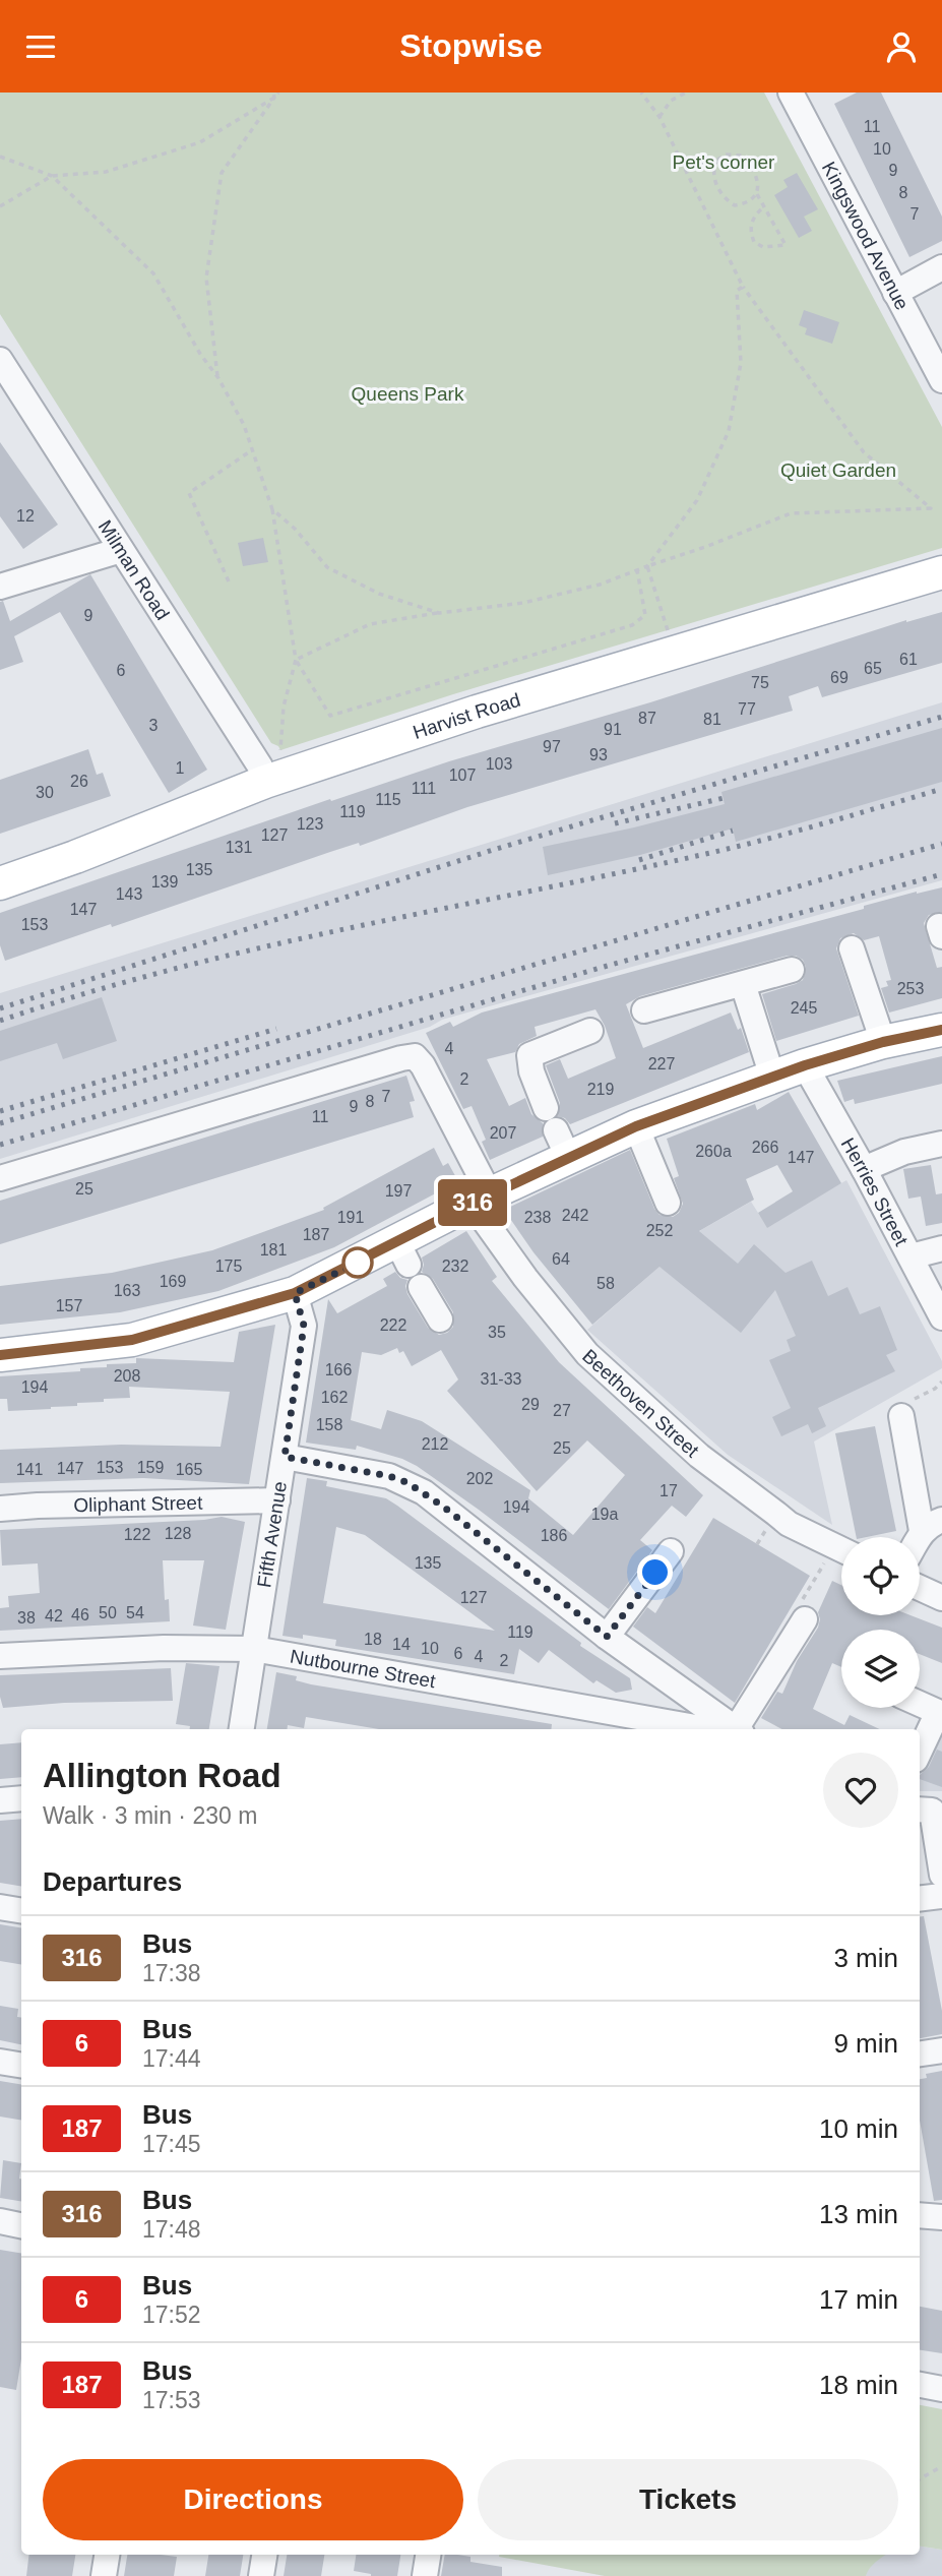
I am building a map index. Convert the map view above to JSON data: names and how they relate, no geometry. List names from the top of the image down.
{
  "streets": {
    "main road": ["Harvist Road"],
    "street": [
      "Kingswood Avenue",
      "Milman Road",
      "Herries Street",
      "Beethoven Street",
      "Oliphant Street",
      "Fifth Avenue",
      "Nutbourne Street"
    ]
  },
  "crossings": [
    ["Milman Road", "Harvist Road"],
    ["Oliphant Street", "Fifth Avenue"],
    ["Fifth Avenue", "Nutbourne Street"]
  ],
  "parks": ["Pet's corner", "Queens Park", "Quiet Garden"],
  "lines": ["bus line 316"],
  "house_numbers": [
    "11",
    "10",
    "9",
    "8",
    "7",
    "12",
    "9",
    "61",
    "65",
    "6",
    "69",
    "75",
    "77",
    "87",
    "81",
    "3",
    "91",
    "97",
    "93",
    "103",
    "1",
    "107",
    "26",
    "111",
    "30",
    "115",
    "119",
    "123",
    "127",
    "131",
    "135",
    "139",
    "143",
    "147",
    "153",
    "253",
    "245",
    "4",
    "227",
    "2",
    "219",
    "7",
    "8",
    "9",
    "11",
    "207",
    "266",
    "260a",
    "147",
    "25",
    "197",
    "242",
    "191",
    "238",
    "252",
    "187",
    "181",
    "64",
    "175",
    "232",
    "169",
    "58",
    "163",
    "157",
    "222",
    "35",
    "166",
    "208",
    "31-33",
    "194",
    "162",
    "29",
    "27",
    "158",
    "212",
    "25",
    "153",
    "159",
    "147",
    "141",
    "165",
    "202",
    "17",
    "194",
    "19a",
    "128",
    "122",
    "186",
    "135",
    "127",
    "50",
    "54",
    "46",
    "42",
    "38",
    "119",
    "18",
    "14",
    "10",
    "6",
    "4",
    "2"
  ],
  "page": {
    "header": "Stopwise",
    "on_map": "316",
    "heading": [
      ["Allington Road", "Walk · 3 min · 230 m"],
      "Departures"
    ],
    "list": [
      {
        "mark": "316",
        "name": "Bus",
        "note": "17:38",
        "value": "3 min"
      },
      {
        "mark": "6",
        "name": "Bus",
        "note": "17:44",
        "value": "9 min"
      },
      {
        "mark": "187",
        "name": "Bus",
        "note": "17:45",
        "value": "10 min"
      },
      {
        "mark": "316",
        "name": "Bus",
        "note": "17:48",
        "value": "13 min"
      },
      {
        "mark": "6",
        "name": "Bus",
        "note": "17:52",
        "value": "17 min"
      },
      {
        "mark": "187",
        "name": "Bus",
        "note": "17:53",
        "value": "18 min"
      }
    ],
    "buttons": ["Directions", "Tickets"]
  }
}
